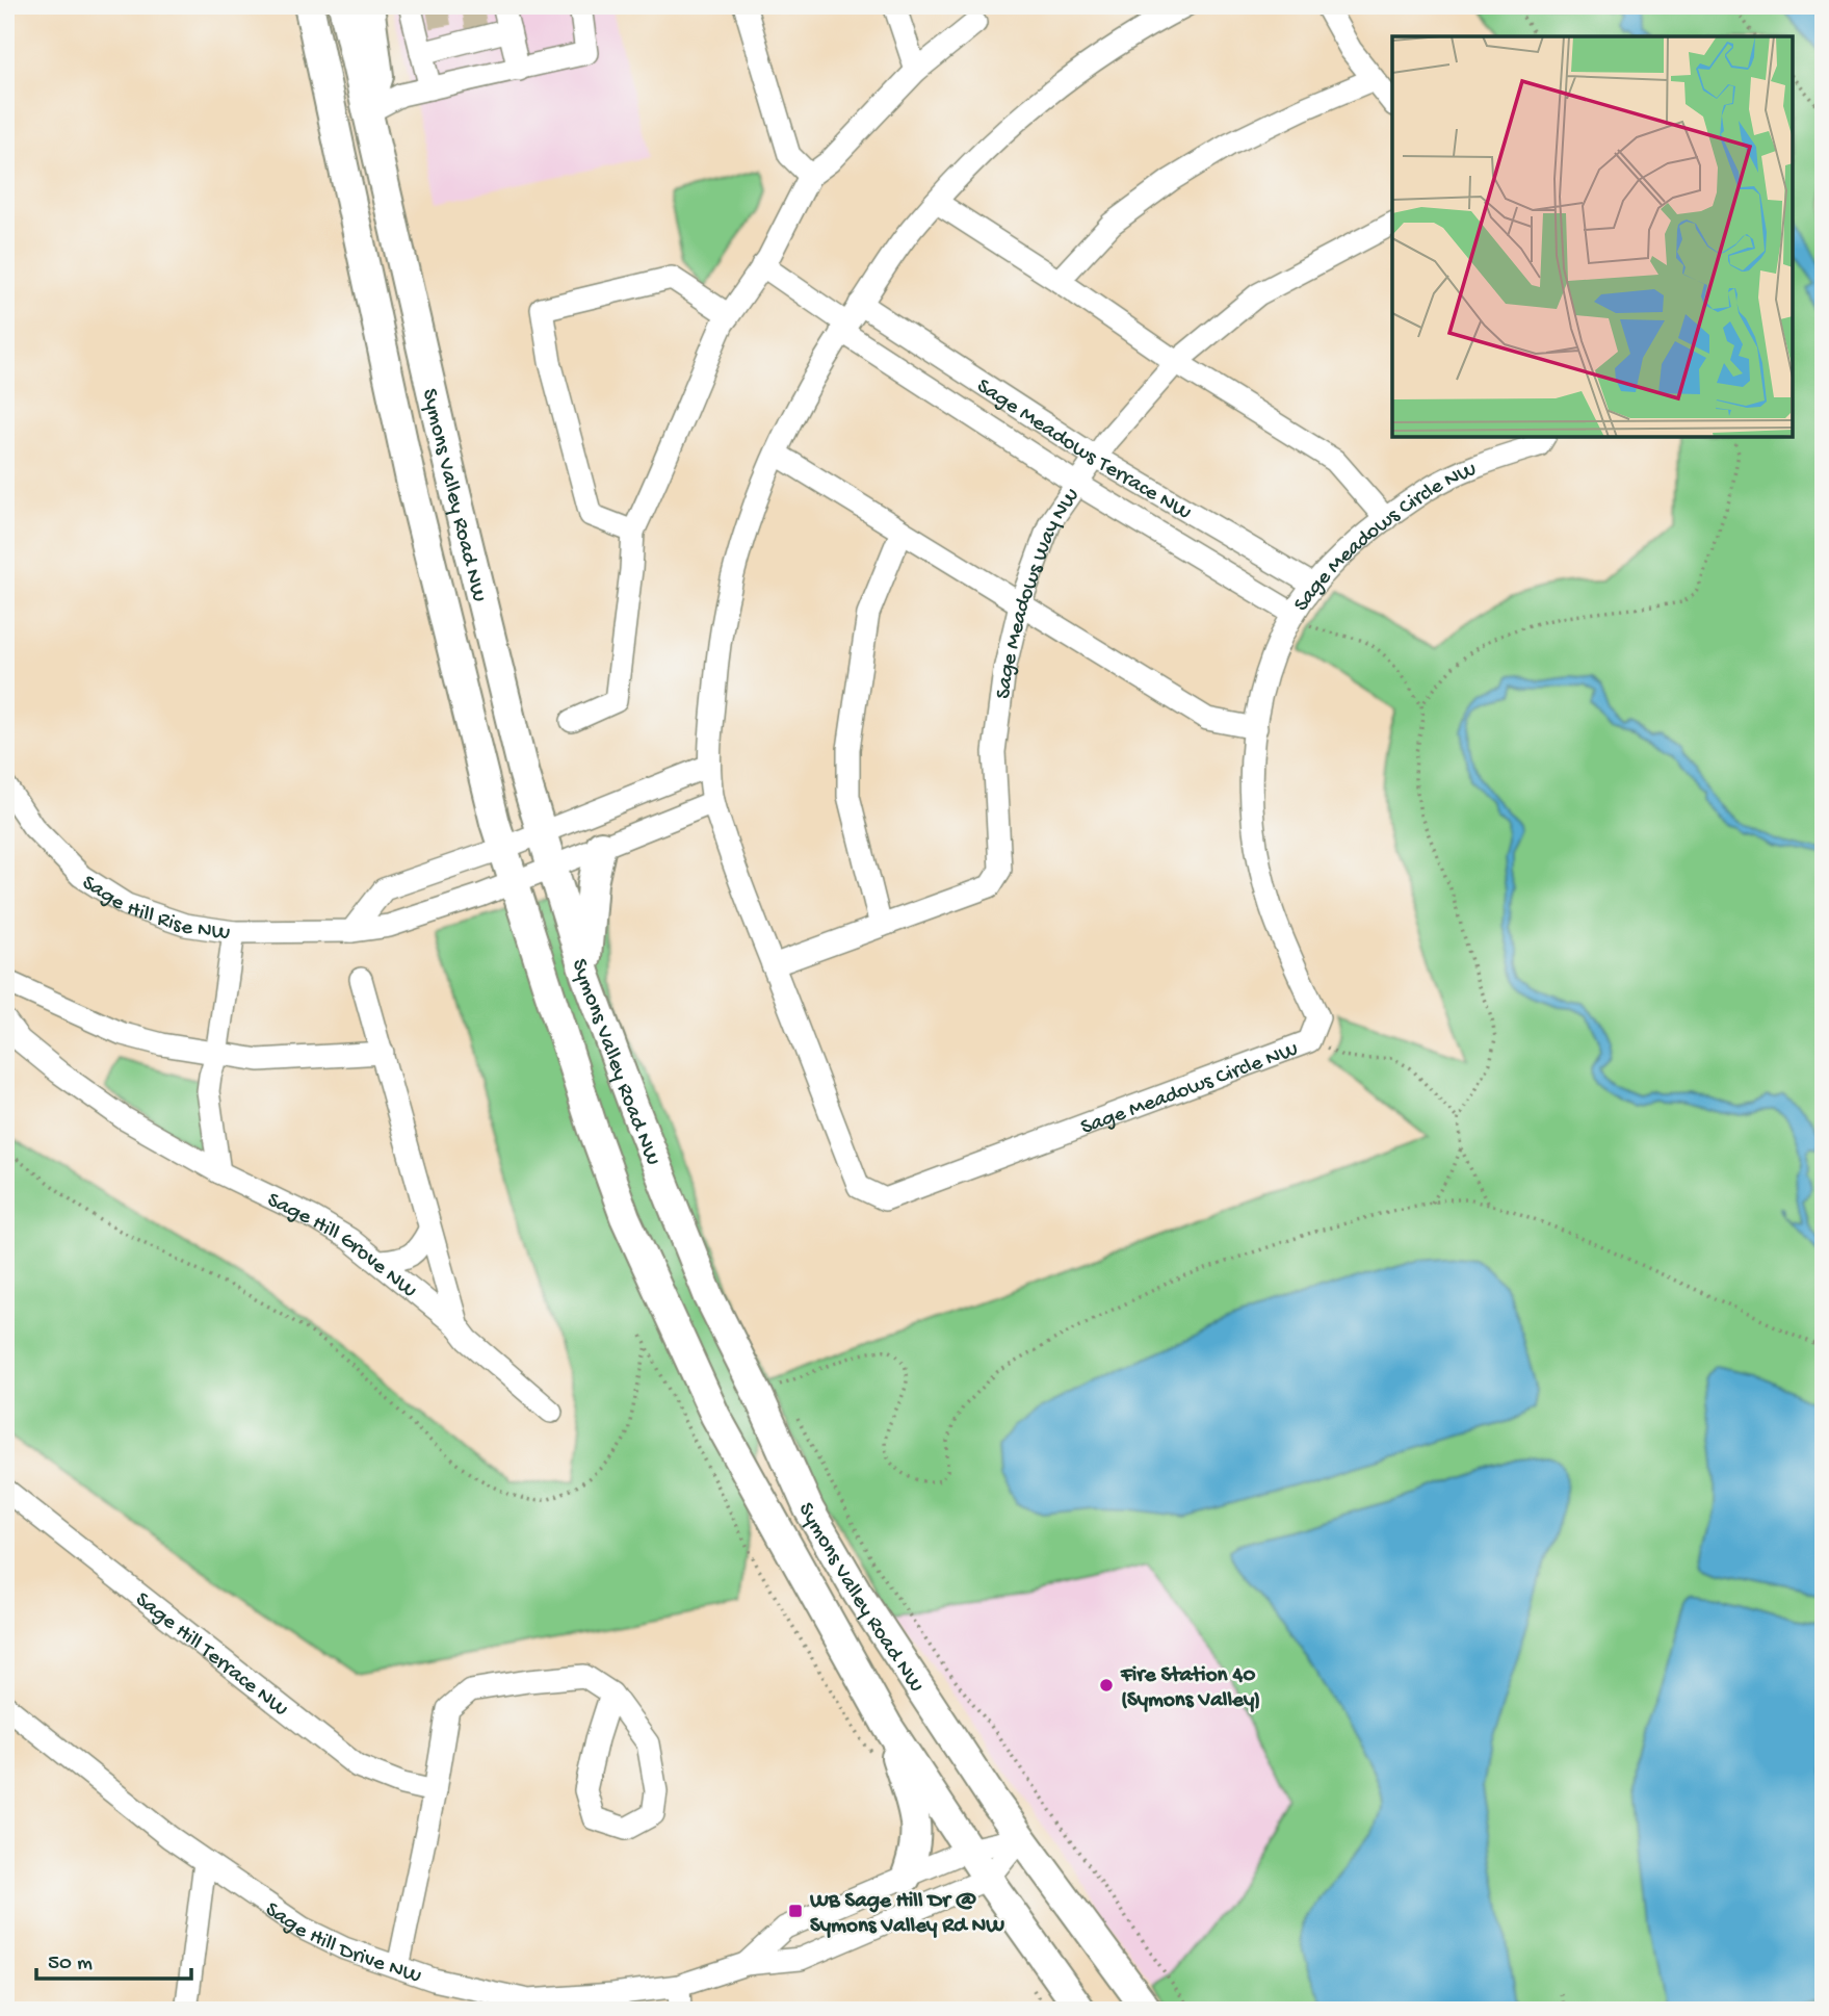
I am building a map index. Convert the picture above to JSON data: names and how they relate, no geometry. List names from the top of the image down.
{
  "streets": {
    "main road": ["Symons Valley Road NW"],
    "street": [
      "Sage Meadows Terrace NW",
      "Sage Meadows Circle NW",
      "Sage Meadows Way NW",
      "Sage Hill Rise NW",
      "Sage Hill Grove NW",
      "Sage Hill Terrace NW",
      "Sage Hill Drive NW"
    ]
  },
  "crossings": [
    ["Sage Meadows Terrace NW", "Sage Meadows Circle NW"],
    ["Sage Meadows Terrace NW", "Sage Meadows Way NW"],
    ["Symons Valley Road NW", "Sage Hill Rise NW"],
    ["Symons Valley Road NW", "Sage Hill Drive NW"],
    ["Sage Meadows Circle NW", "Sage Meadows Way NW"]
  ],
  "places": {
    "other": ["Fire Station 40 (Symons Valley)"],
    "transit": ["WB Sage Hill Dr @ Symons Valley Rd NW"]
  },
  "scale_bar": "50 m"
}
